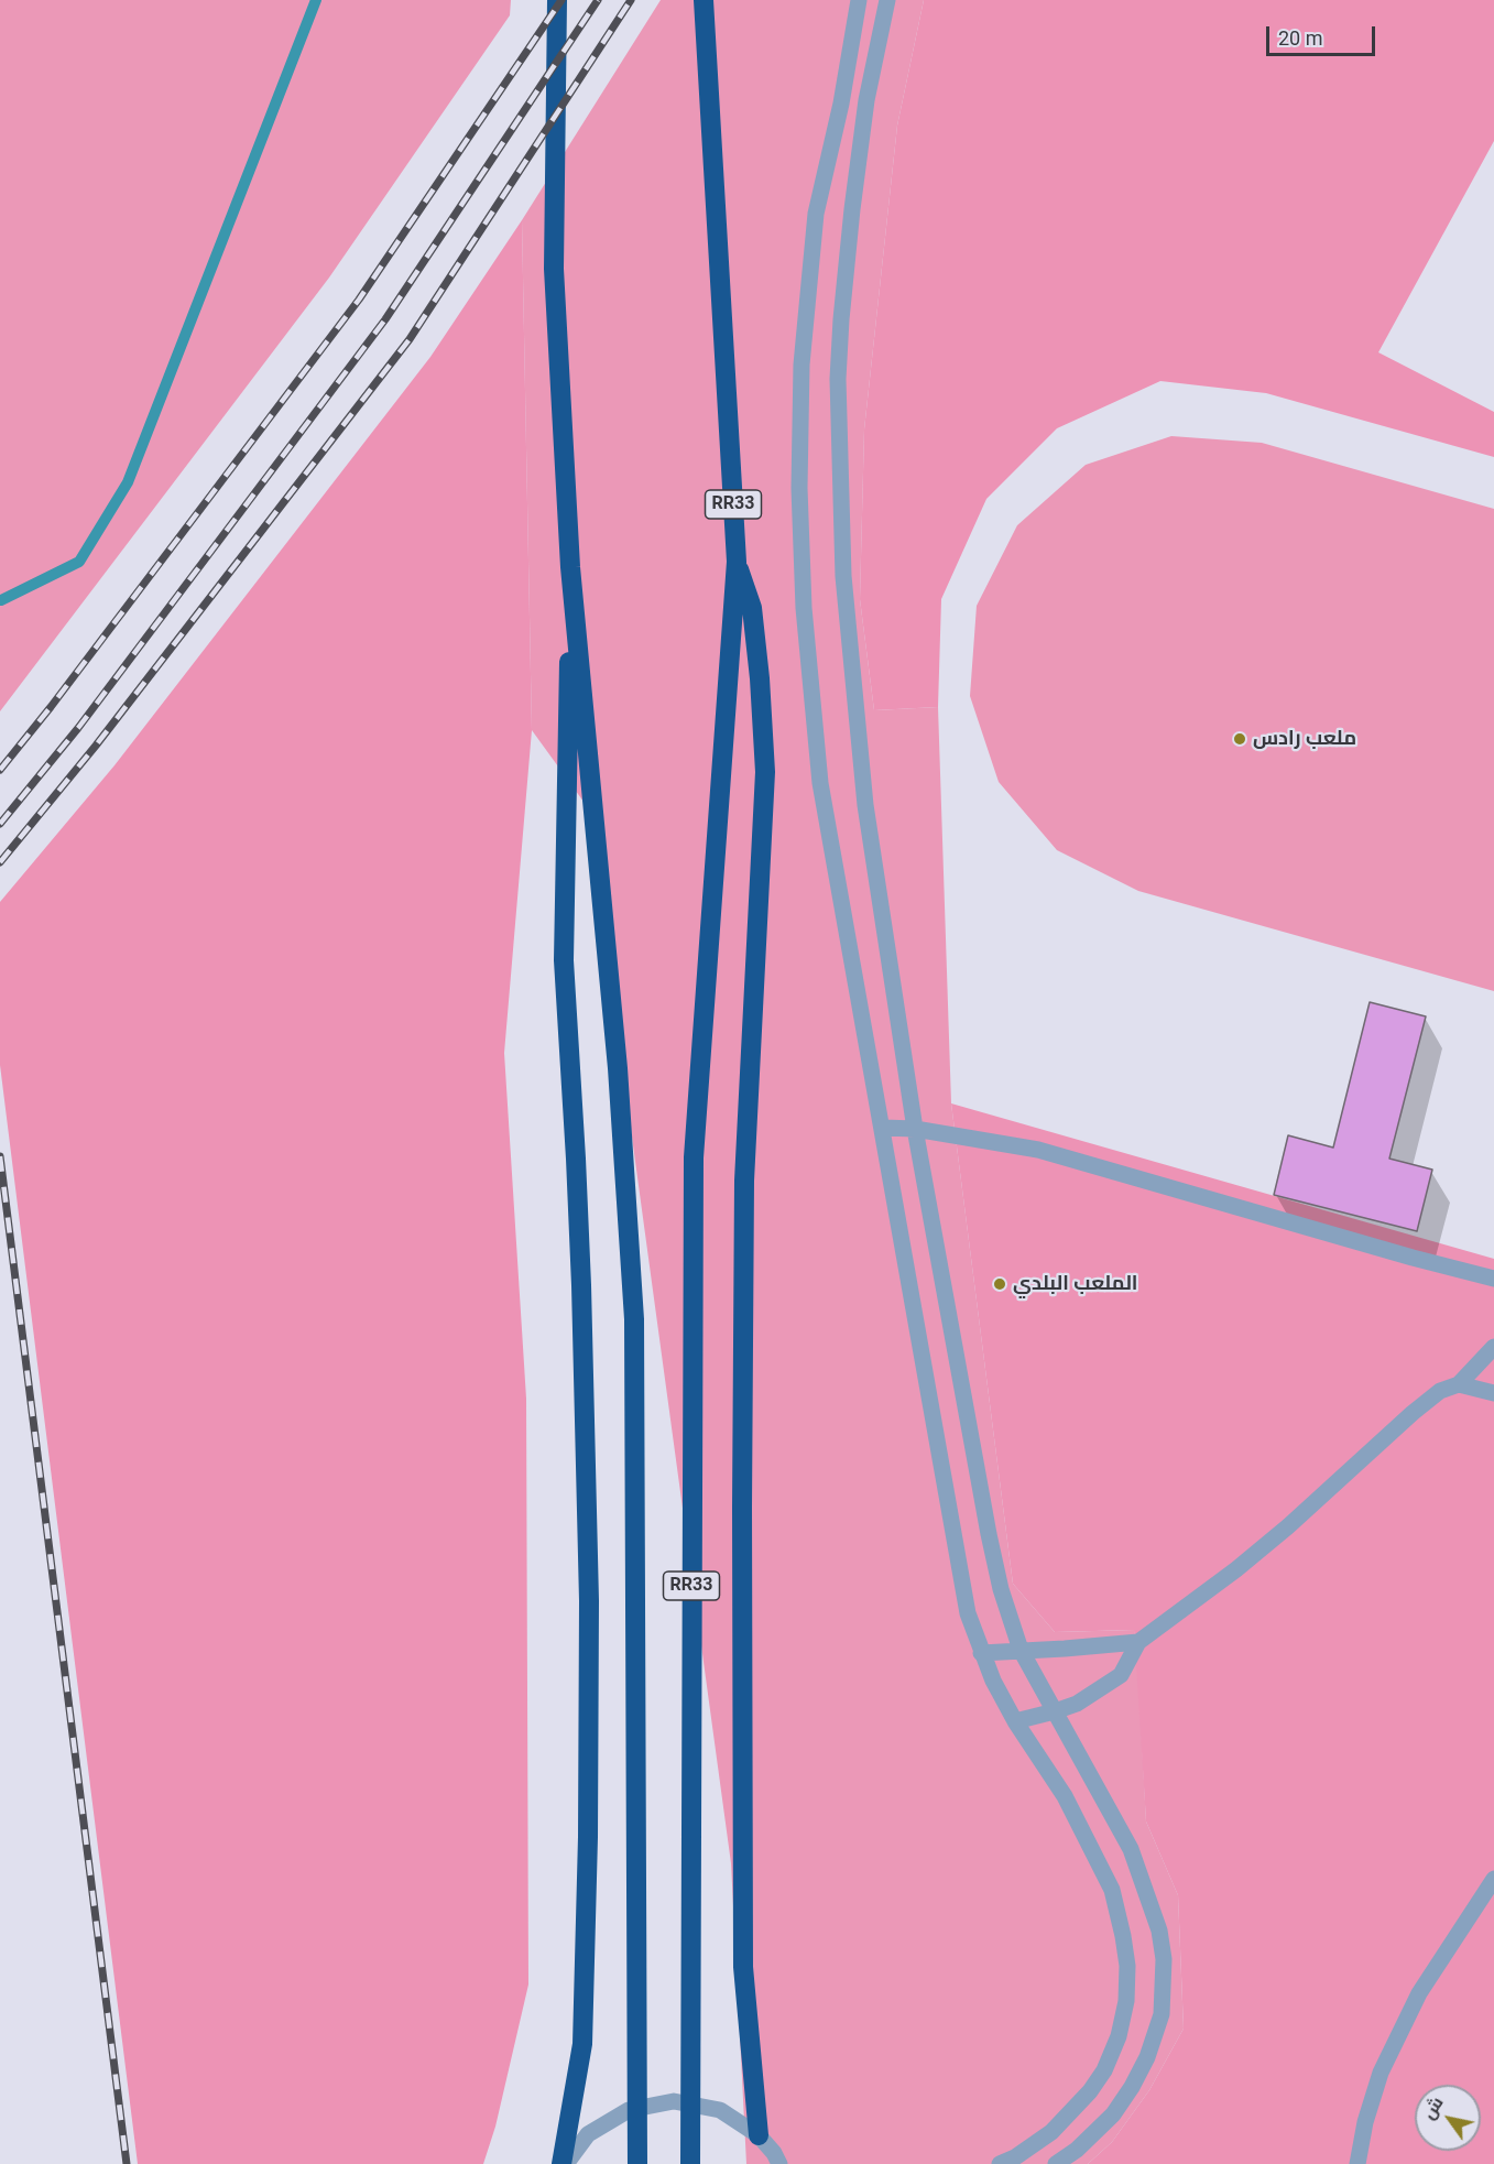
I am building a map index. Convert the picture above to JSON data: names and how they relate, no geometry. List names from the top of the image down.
{
  "streets": {
    "highway": ["RR33"]
  },
  "places": ["ملعب رادس", "الملعب البلدي"],
  "scale_bar": "20 m",
  "north": "top left"
}
